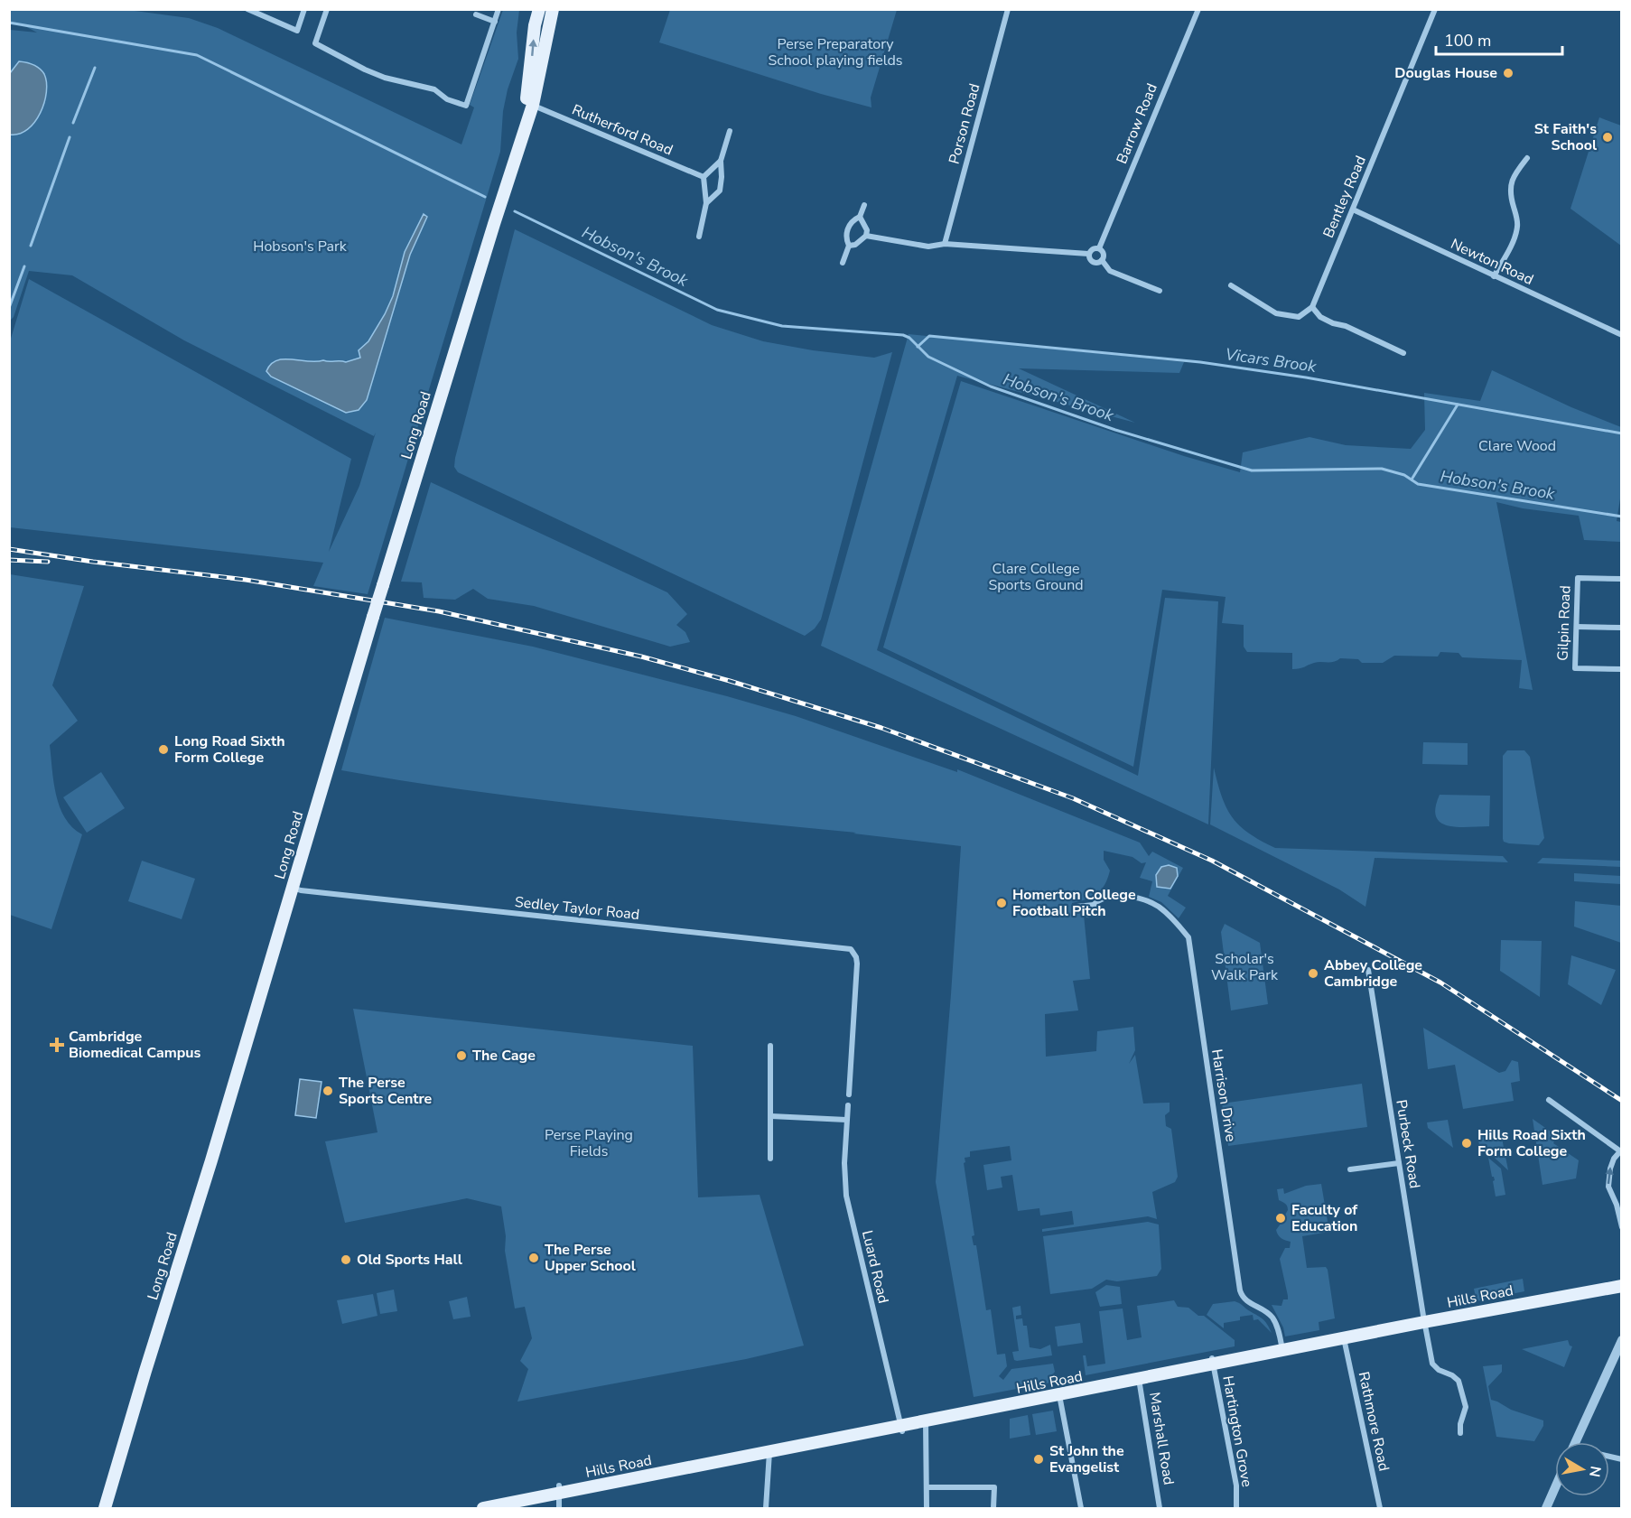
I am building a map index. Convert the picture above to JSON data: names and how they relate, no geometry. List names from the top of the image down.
{
  "streets": {
    "main road": ["Long Road", "Hills Road"],
    "street": [
      "Porson Road",
      "Barrow Road",
      "Rutherford Road",
      "Bentley Road",
      "Newton Road",
      "Gilpin Road",
      "Sedley Taylor Road",
      "Harrison Drive",
      "Purbeck Road",
      "Luard Road",
      "Rathmore Road",
      "Hartington Grove",
      "Marshall Road"
    ]
  },
  "crossings": [
    ["Rutherford Road", "Long Road"],
    ["Bentley Road", "Newton Road"],
    ["Long Road", "Sedley Taylor Road"],
    ["Harrison Drive", "Hills Road"],
    ["Purbeck Road", "Hills Road"],
    ["Luard Road", "Hills Road"],
    ["Hills Road", "Rathmore Road"],
    ["Hills Road", "Hartington Grove"],
    ["Hills Road", "Marshall Road"]
  ],
  "water": ["Hobson's Brook", "Vicars Brook"],
  "parks": [
    "Perse Preparatory School playing fields",
    "Hobson's Park",
    "Clare Wood",
    "Clare College Sports Ground",
    "Scholar's Walk Park",
    "Perse Playing Fields"
  ],
  "places": {
    "other": [
      "Douglas House",
      "St Faith's School",
      "Long Road Sixth Form College",
      "Homerton College Football Pitch",
      "Abbey College Cambridge",
      "The Cage",
      "The Perse Sports Centre",
      "Hills Road Sixth Form College",
      "Faculty of Education",
      "The Perse Upper School",
      "Old Sports Hall",
      "St John the Evangelist"
    ],
    "health": ["Cambridge Biomedical Campus"]
  },
  "scale_bar": "100 m",
  "north": "right"
}
